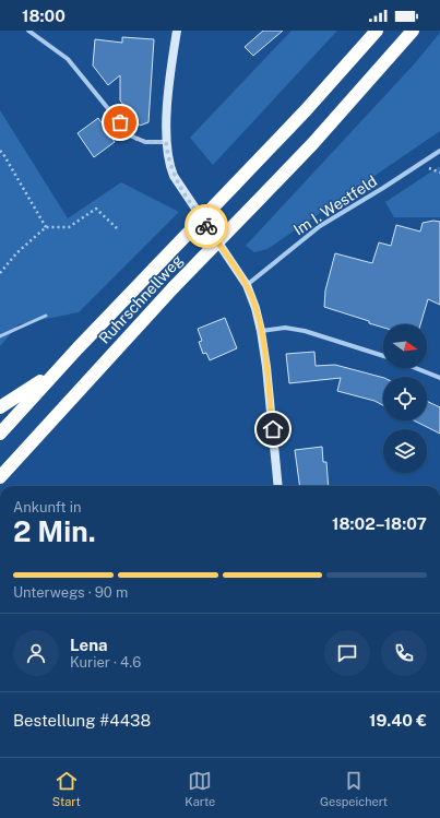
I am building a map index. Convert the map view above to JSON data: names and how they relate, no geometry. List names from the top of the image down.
{
  "streets": {
    "highway": ["Ruhrschnellweg"],
    "street": ["Im I. Westfeld"]
  },
  "north": "right",
  "page": {
    "status": "18:00",
    "heading": ["2 Min.", "Ankunft in", "18:02–18:07"],
    "panel": [
      "Lena",
      "Kurier · 4.6",
      "Bestellung #4438",
      "19.40 €"
    ],
    "bar": "Unterwegs · 90 m",
    "tabs": ["Start", "Karte", "Gespeichert"]
  }
}
